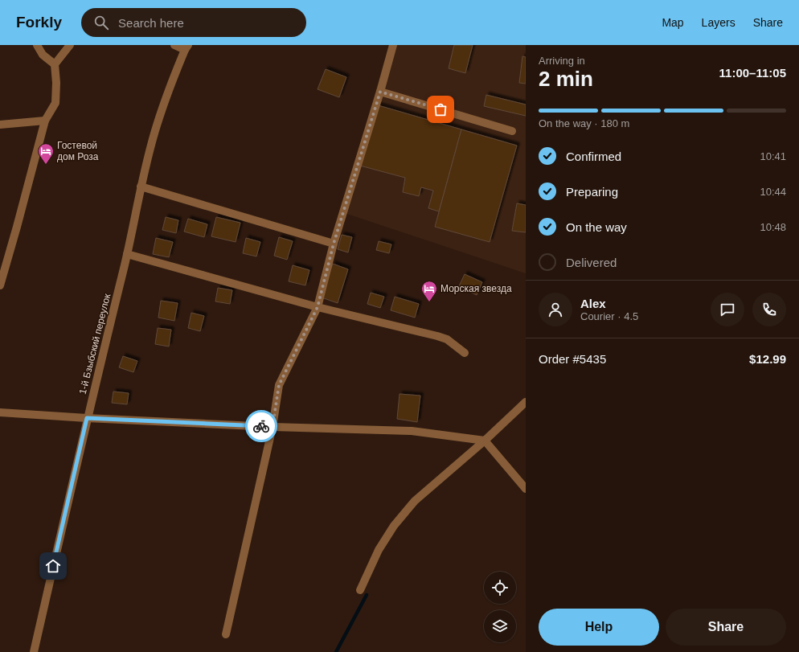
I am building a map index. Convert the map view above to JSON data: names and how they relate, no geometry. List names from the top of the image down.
{
  "streets": {
    "street": ["1-й Бзыбский переулок"]
  },
  "places": {
    "hotel": ["Гостевой дом Роза", "Морская звезда"]
  },
  "page": {
    "header": "Forkly",
    "search": "Search here",
    "nav": ["Map", "Layers", "Share"],
    "heading": ["2 min", "Arriving in", "11:00–11:05"],
    "panel": [
      "Alex",
      "Courier · 4.5",
      "Order #5435",
      "$12.99"
    ],
    "bar": "On the way · 180 m",
    "list": [
      ["Confirmed", "10:41"],
      ["Preparing", "10:44"],
      ["On the way", "10:48"],
      "Delivered"
    ],
    "buttons": ["Help", "Share"]
  }
}
